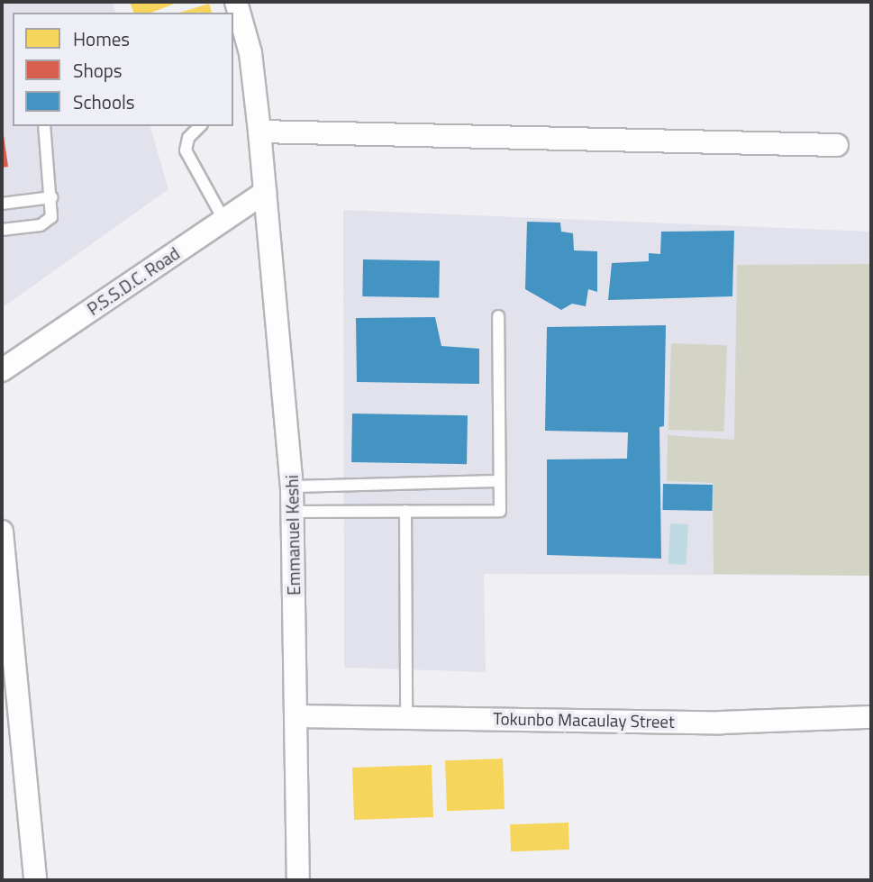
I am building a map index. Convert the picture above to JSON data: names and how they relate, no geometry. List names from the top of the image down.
{
  "streets": {
    "street": ["P.S.S.D.C. Road", "Emmanuel Keshi", "Tokunbo Macaulay Street"]
  },
  "crossings": [
    ["P.S.S.D.C. Road", "Emmanuel Keshi"],
    ["Emmanuel Keshi", "Tokunbo Macaulay Street"]
  ],
  "legend": ["Homes", "Shops", "Schools"]
}
